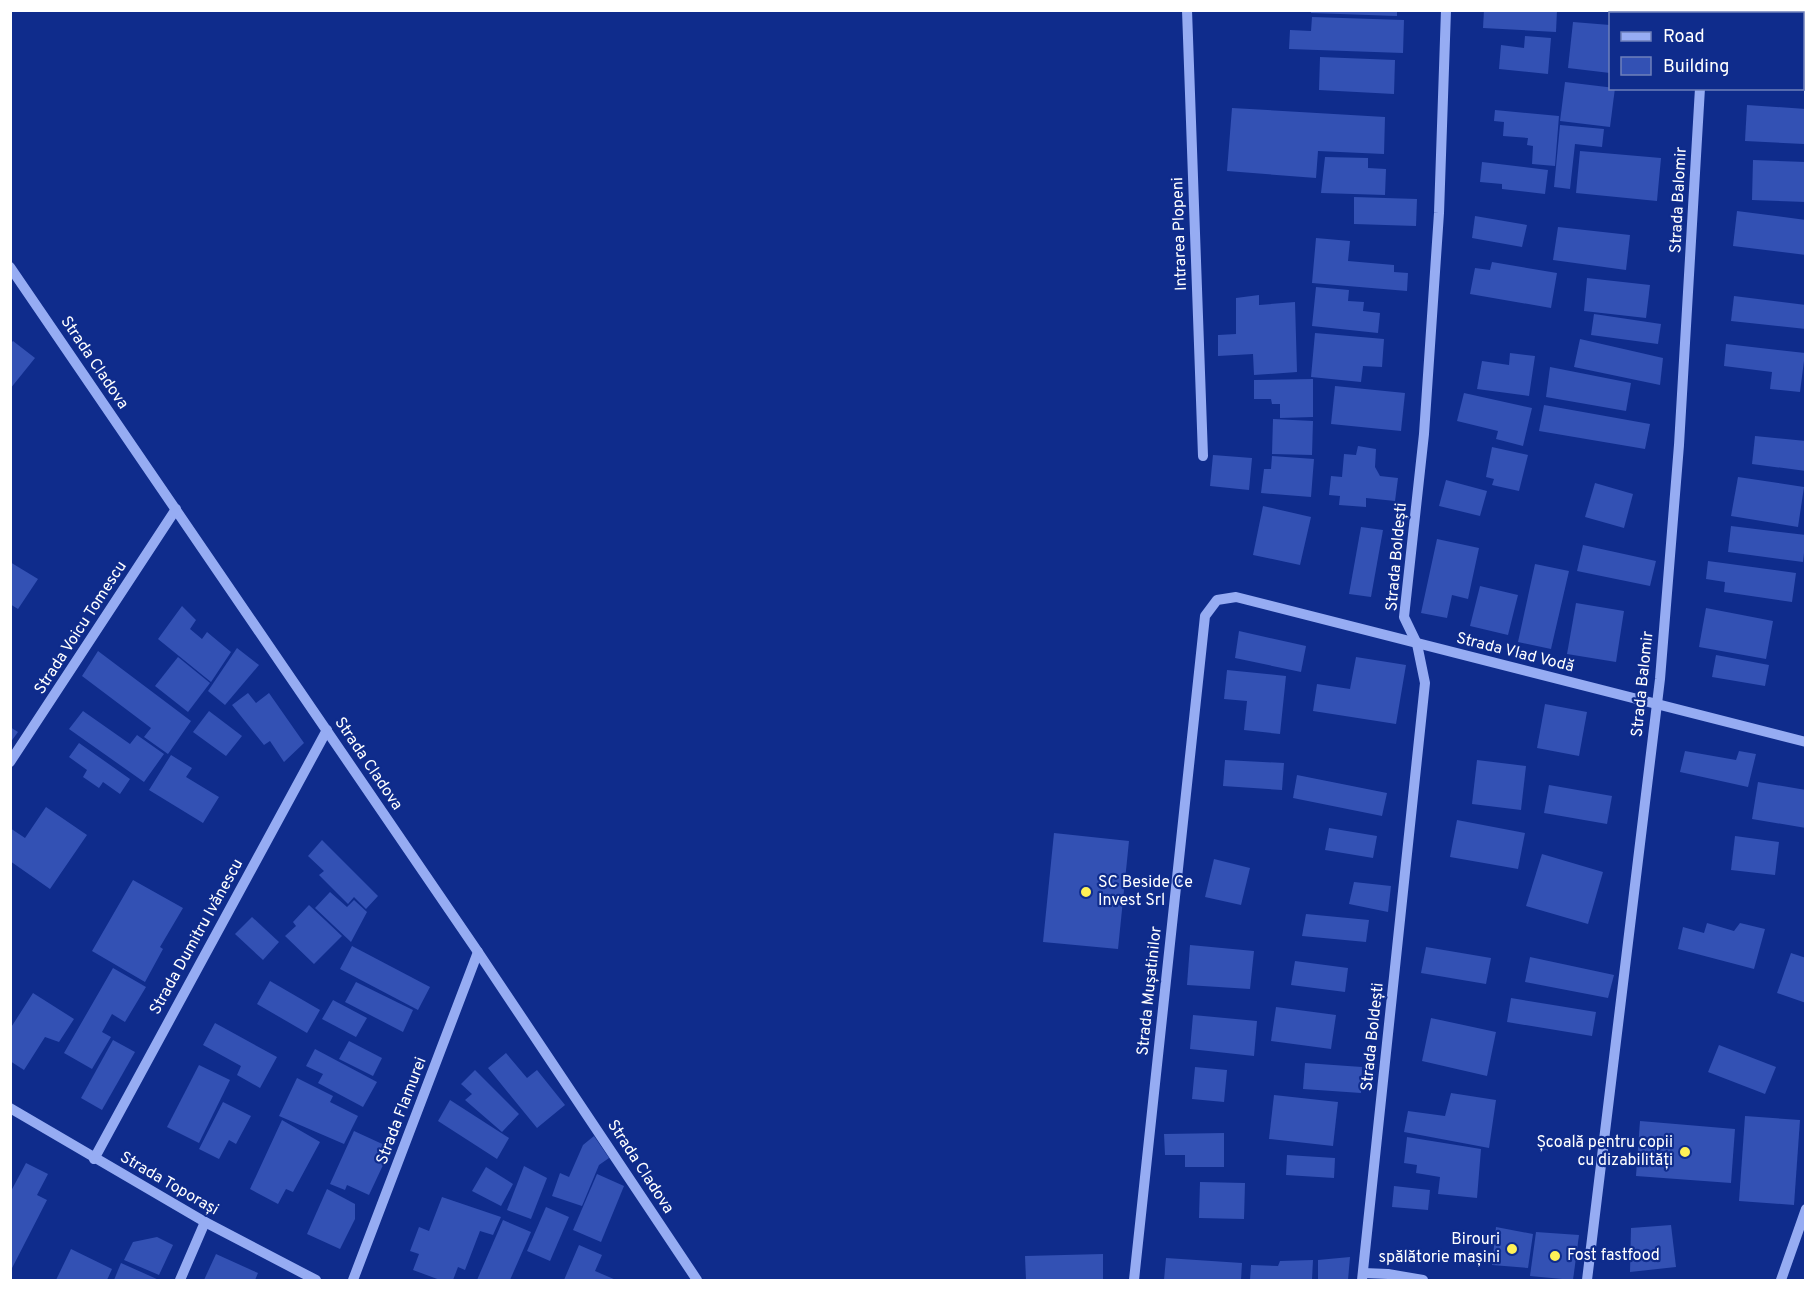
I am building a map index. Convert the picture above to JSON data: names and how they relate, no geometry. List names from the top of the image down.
{
  "streets": {
    "street": [
      "Strada Balomir",
      "Intrarea Plopeni",
      "Strada Cladova",
      "Strada Boldești",
      "Strada Voicu Tomescu",
      "Strada Vlad Vodă",
      "Strada Dumitru Ivănescu",
      "Strada Mușatinilor",
      "Strada Flamurei",
      "Strada Toporași"
    ]
  },
  "crossings": [
    ["Strada Balomir", "Strada Vlad Vodă"],
    ["Strada Cladova", "Strada Voicu Tomescu"],
    ["Strada Cladova", "Strada Dumitru Ivănescu"],
    ["Strada Cladova", "Strada Flamurei"],
    ["Strada Boldești", "Strada Vlad Vodă"],
    ["Strada Vlad Vodă", "Strada Mușatinilor"],
    ["Strada Dumitru Ivănescu", "Strada Toporași"]
  ],
  "places": [
    "SC Beside Ce Invest Srl",
    "Școală pentru copii cu dizabilități",
    "Birouri spălătorie mașini",
    "Fost fastfood"
  ],
  "legend": ["Road", "Building"]
}
